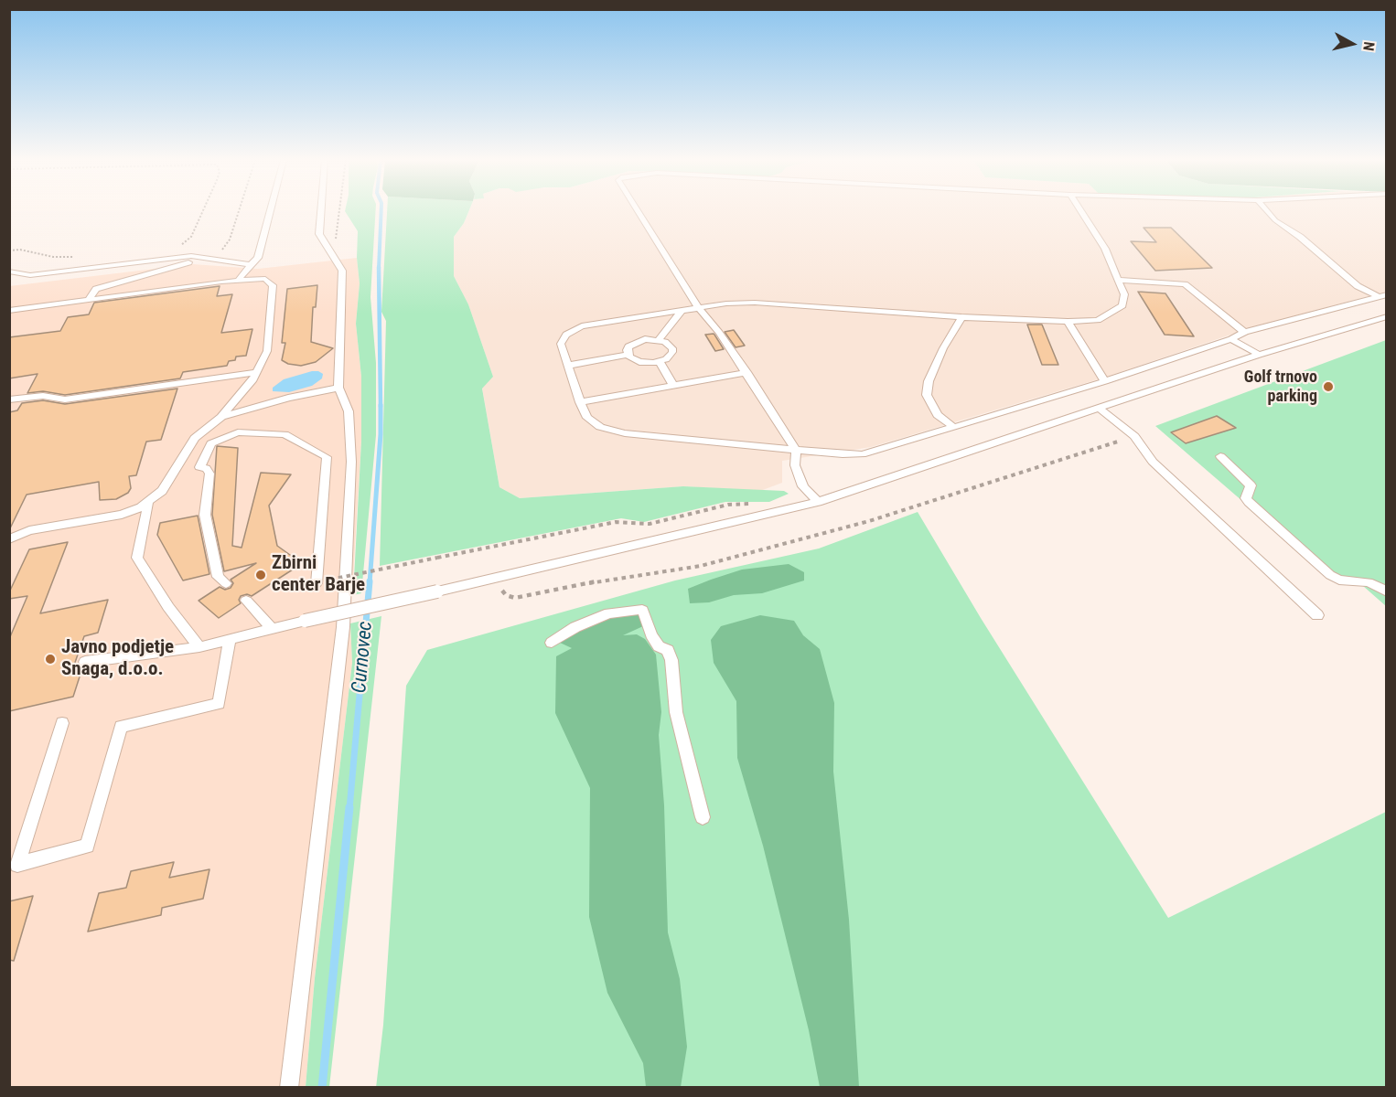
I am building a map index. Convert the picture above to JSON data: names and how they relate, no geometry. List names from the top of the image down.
{
  "water": ["Curnovec"],
  "places": ["Golf trnovo parking", "Zbirni center Barje", "Javno podjetje Snaga, d.o.o."],
  "north": "right"
}
